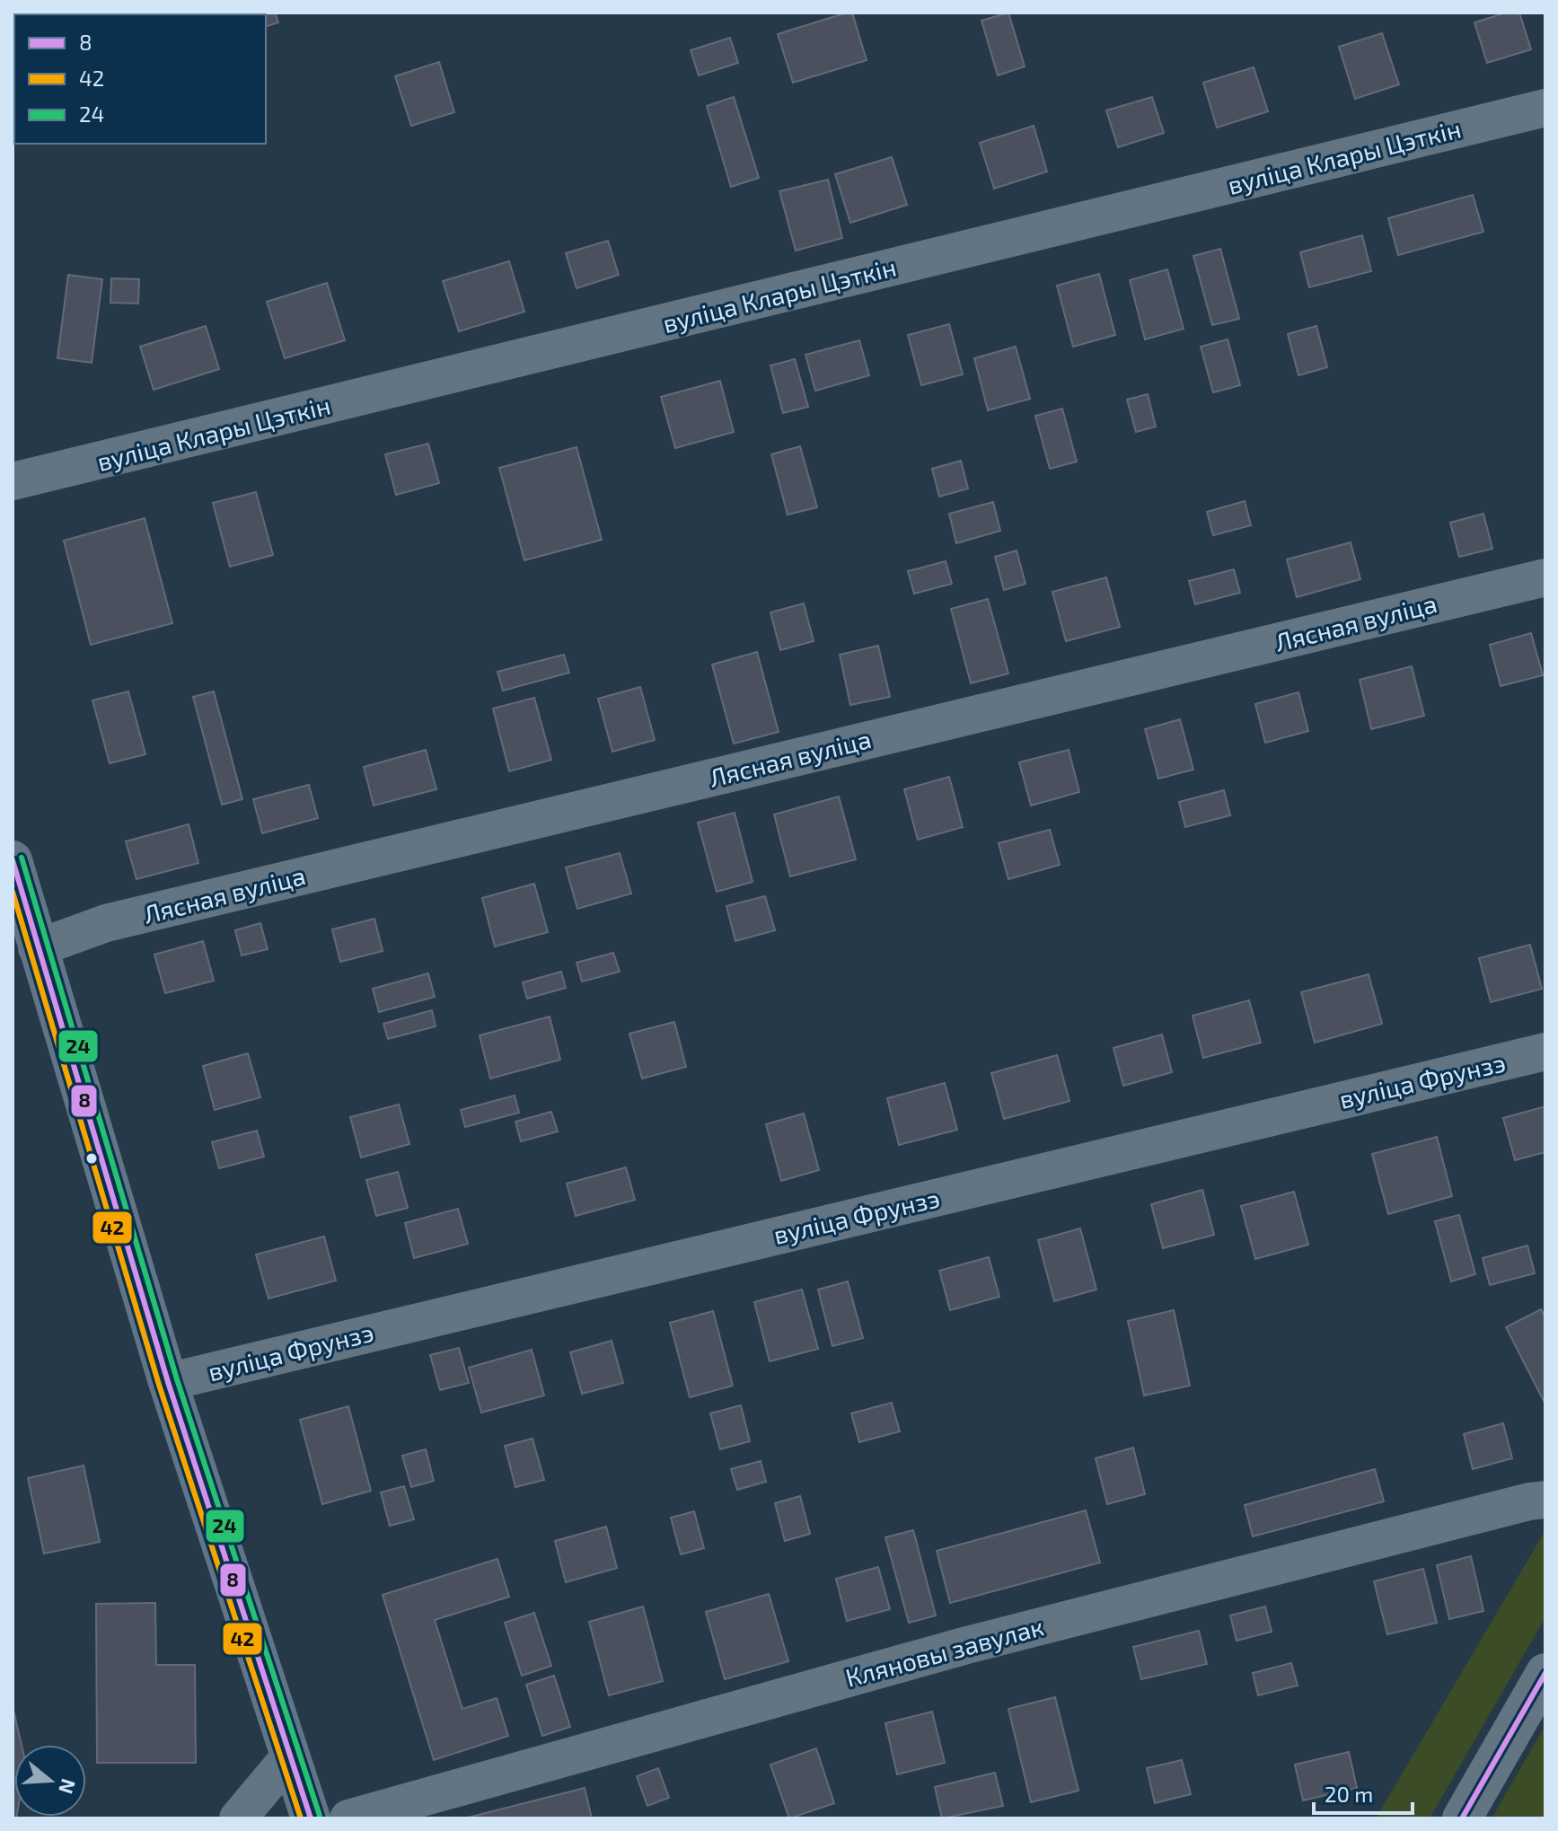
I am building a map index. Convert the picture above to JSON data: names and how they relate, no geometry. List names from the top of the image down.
{
  "streets": {
    "street": [
      "вуліца Клары Цэткін",
      "Лясная вуліца",
      "вуліца Фрунзэ",
      "Кляновы завулак"
    ]
  },
  "lines": ["transit line 24", "transit line 8", "transit line 42"],
  "legend": ["8", "42", "24"],
  "scale_bar": "20 m",
  "north": "right"
}
